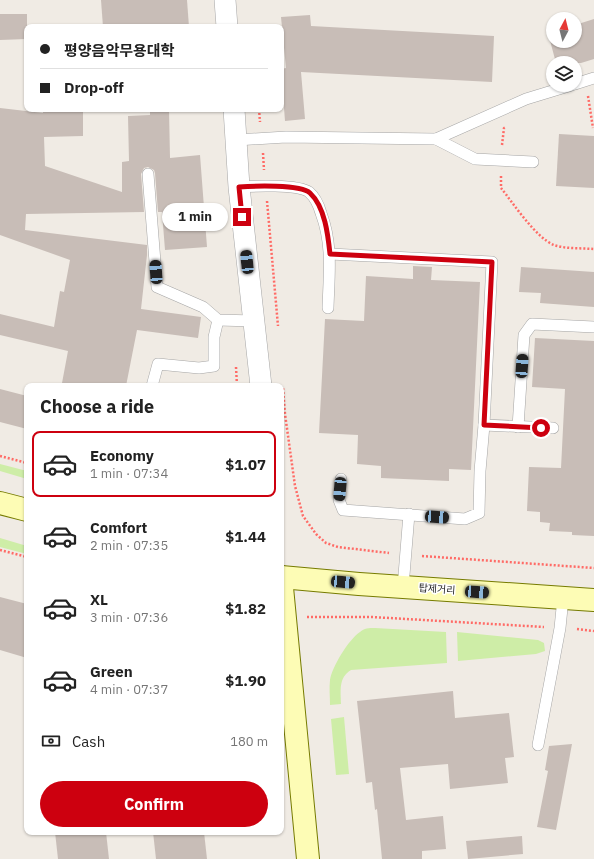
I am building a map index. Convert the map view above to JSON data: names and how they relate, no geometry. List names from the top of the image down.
{
  "streets": {
    "main road": ["탑제거리"]
  },
  "north": "top",
  "page": {
    "banner": ["평양음악무용대학", "Drop-off"],
    "bubble": "1 min",
    "heading": "Choose a ride",
    "list": [
      {
        "name": "Economy",
        "note": "1 min · 07:34",
        "value": "$1.07"
      },
      {
        "name": "Comfort",
        "note": "2 min · 07:35",
        "value": "$1.44"
      },
      {
        "name": "XL",
        "note": "3 min · 07:36",
        "value": "$1.82"
      },
      {
        "name": "Green",
        "note": "4 min · 07:37",
        "value": "$1.90"
      }
    ],
    "pay": ["Cash", "180 m"],
    "buttons": "Confirm"
  }
}
